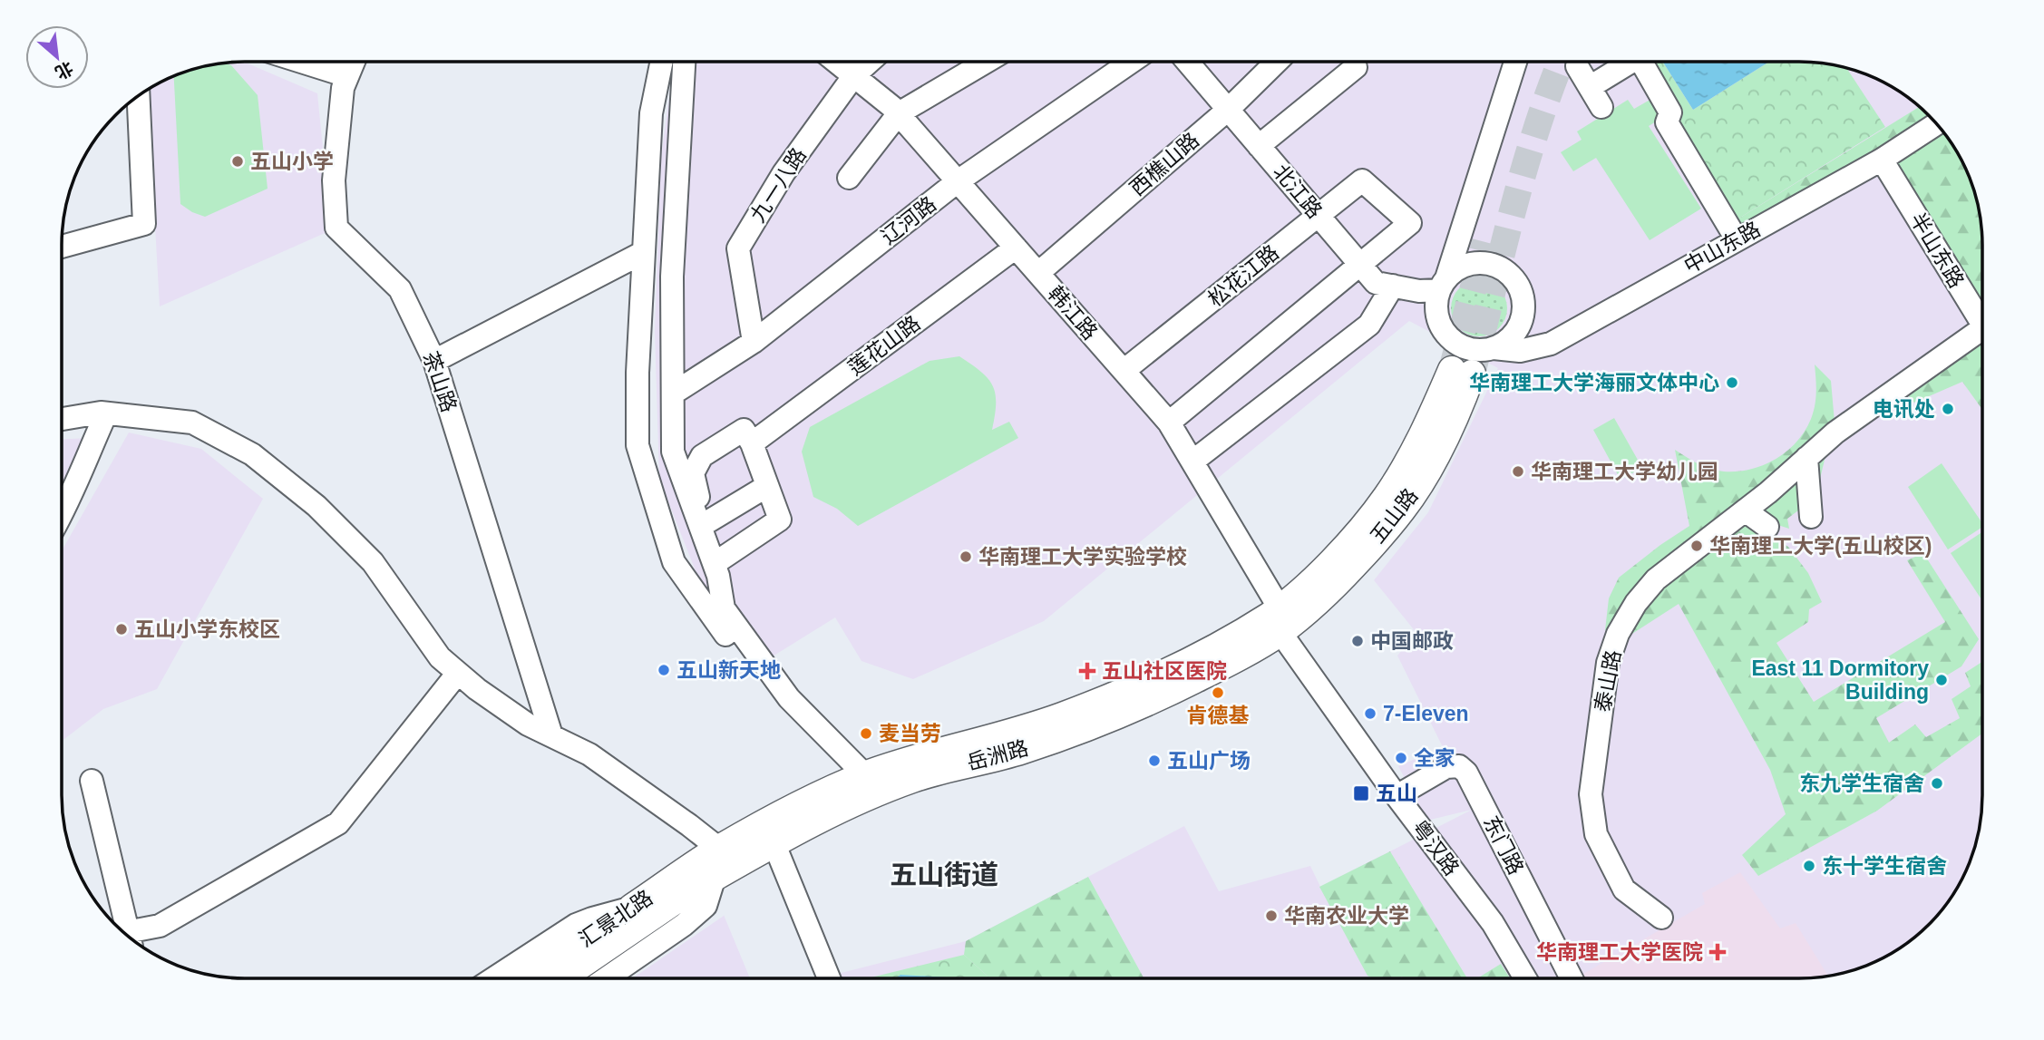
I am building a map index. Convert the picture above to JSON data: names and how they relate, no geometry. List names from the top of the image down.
{
  "streets": {
    "main road": ["五山路", "岳洲路", "汇景北路"],
    "street": [
      "西樵山路",
      "九一八路",
      "北江路",
      "辽河路",
      "中山东路",
      "半山东路",
      "松花江路",
      "韩江路",
      "莲花山路",
      "茶山路",
      "泰山路",
      "东门路",
      "粤汉路"
    ]
  },
  "crossings": [
    ["西樵山路", "北江路"],
    ["西樵山路", "韩江路"],
    ["九一八路", "辽河路"],
    ["九一八路", "韩江路"],
    ["北江路", "中山东路"],
    ["北江路", "松花江路"],
    ["辽河路", "韩江路"],
    ["中山东路", "半山东路"],
    ["松花江路", "韩江路"],
    ["韩江路", "莲花山路"],
    ["韩江路", "五山路"],
    ["韩江路", "岳洲路"],
    ["韩江路", "粤汉路"],
    ["五山路", "岳洲路"],
    ["五山路", "粤汉路"],
    ["岳洲路", "粤汉路"],
    ["岳洲路", "汇景北路"],
    ["东门路", "粤汉路"]
  ],
  "districts": ["五山街道"],
  "places": {
    "other": [
      "五山小学",
      "华南理工大学海丽文体中心",
      "电讯处",
      "华南理工大学幼儿园",
      "华南理工大学(五山校区)",
      "华南理工大学实验学校",
      "五山小学东校区",
      "中国邮政",
      "五山新天地",
      "East 11 Dormitory Building",
      "肯德基",
      "7-Eleven",
      "麦当劳",
      "全家",
      "五山广场",
      "东九学生宿舍",
      "东十学生宿舍",
      "华南农业大学"
    ],
    "health": ["五山社区医院", "华南理工大学医院"],
    "transit": ["五山"]
  },
  "north": "bottom right"
}
